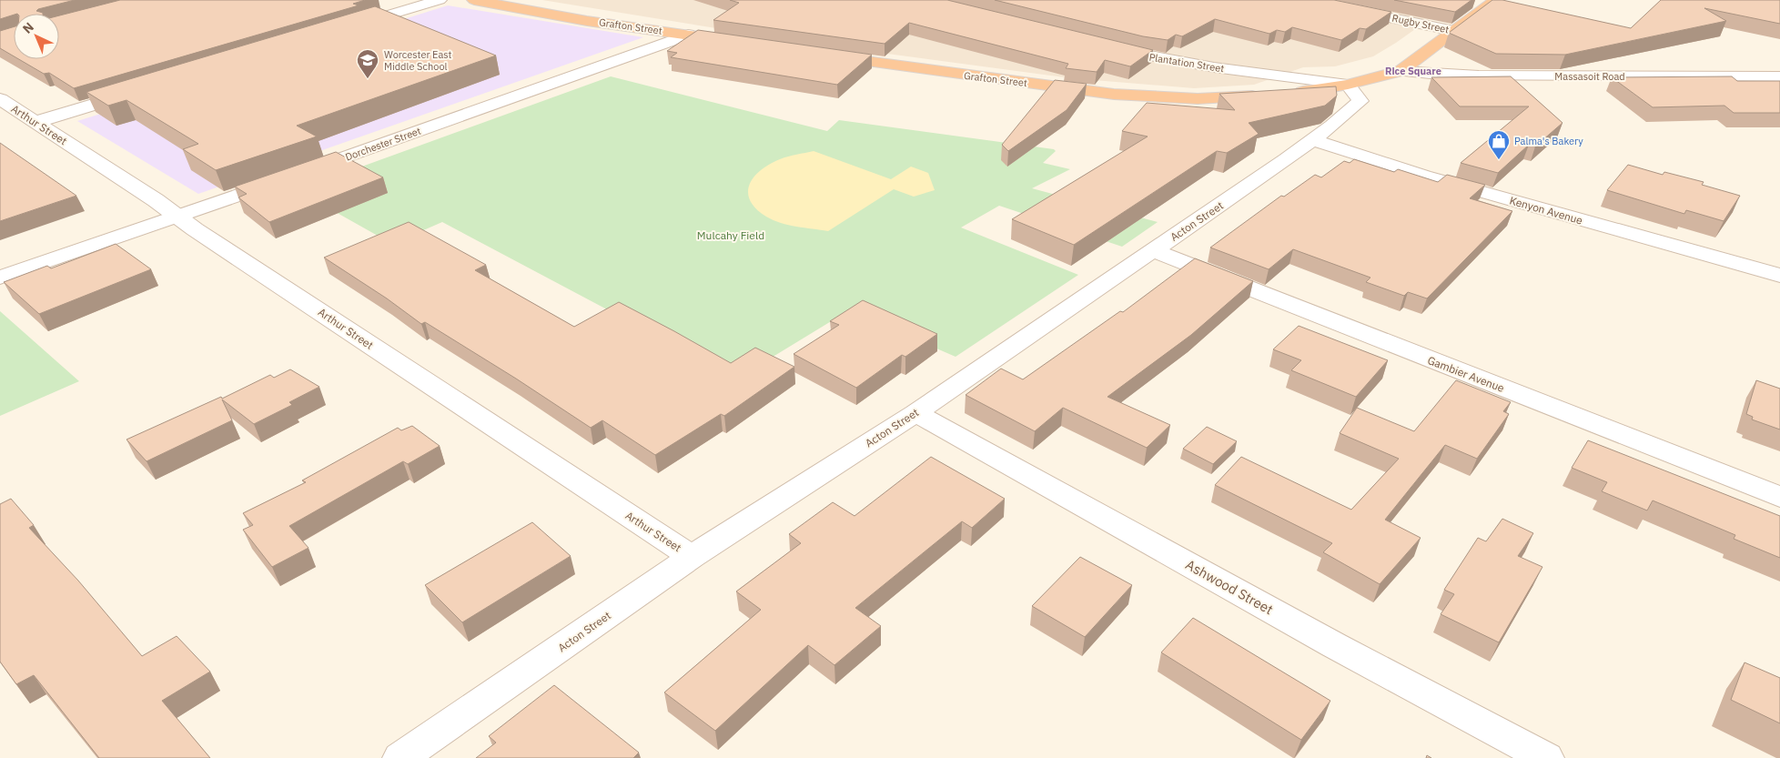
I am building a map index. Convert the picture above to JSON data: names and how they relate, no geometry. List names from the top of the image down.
{
  "streets": {
    "highway": ["Grafton Street"],
    "street": [
      "Rugby Street",
      "Plantation Street",
      "Massasoit Road",
      "Arthur Street",
      "Dorchester Street",
      "Kenyon Avenue",
      "Acton Street",
      "Gambier Avenue",
      "Ashwood Street"
    ]
  },
  "crossings": [
    ["Grafton Street", "Dorchester Street"],
    ["Plantation Street", "Acton Street"],
    ["Arthur Street", "Dorchester Street"],
    ["Arthur Street", "Acton Street"],
    ["Kenyon Avenue", "Acton Street"],
    ["Acton Street", "Gambier Avenue"],
    ["Acton Street", "Ashwood Street"]
  ],
  "districts": ["Rice Square"],
  "parks": ["Mulcahy Field"],
  "places": {
    "school or university": ["Worcester East Middle School"],
    "shop": ["Palma's Bakery"]
  },
  "north": "top left"
}
